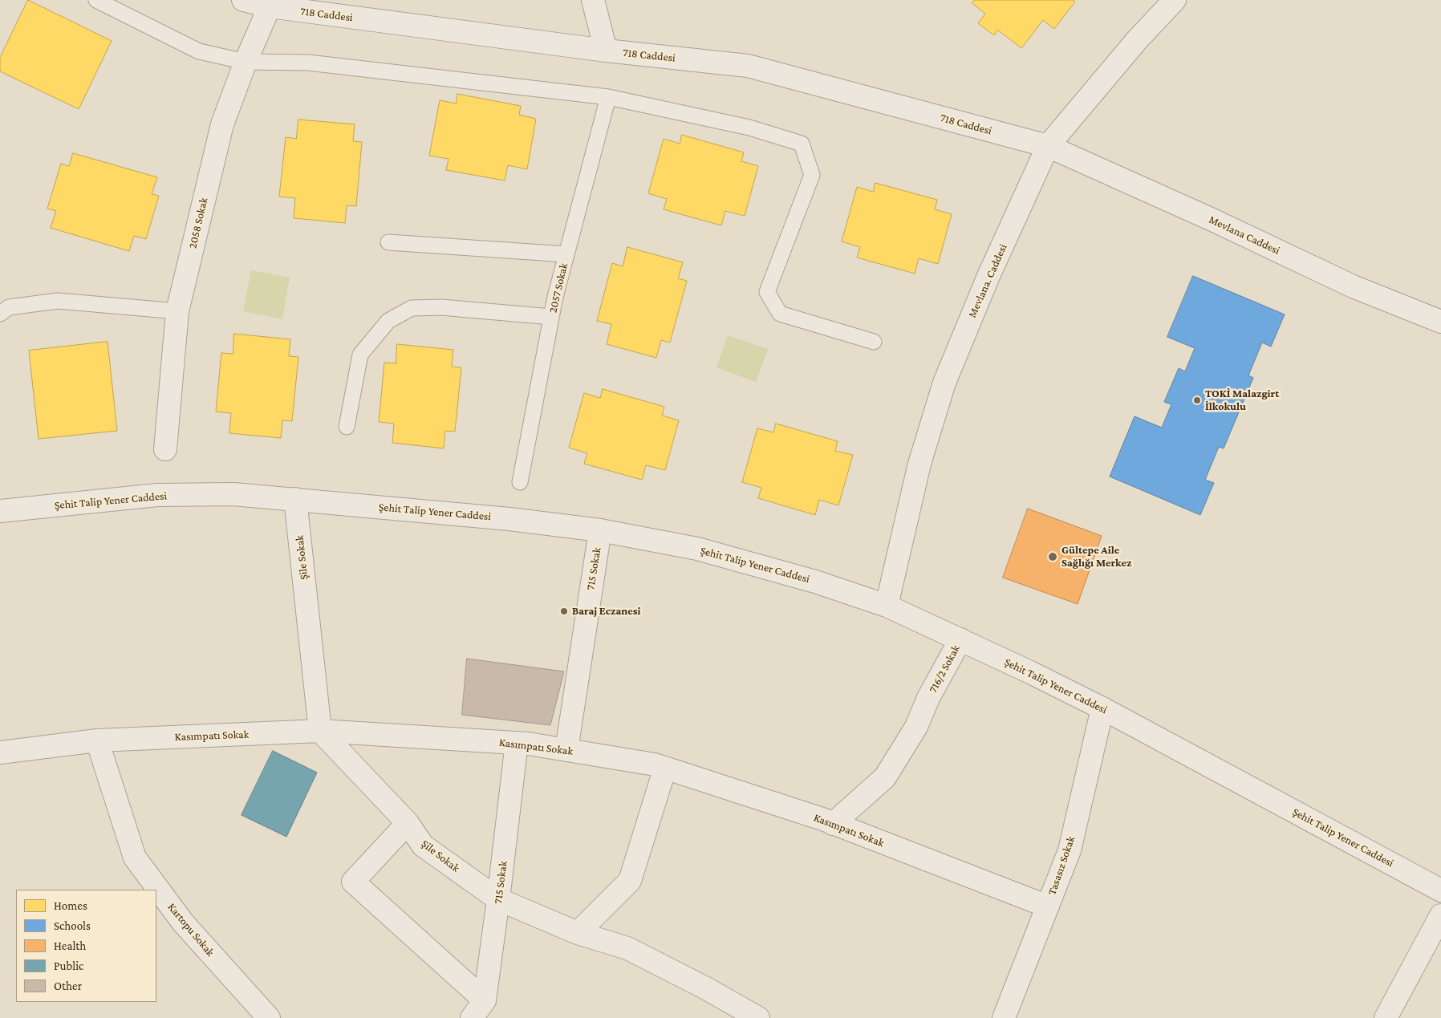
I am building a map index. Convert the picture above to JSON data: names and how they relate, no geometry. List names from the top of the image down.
{
  "streets": {
    "street": [
      "718 Caddesi",
      "2058 Sokak",
      "Mevlana Caddesi",
      "Mevlana. Caddesi",
      "Şehit Talip Yener Caddesi",
      "Şile Sokak",
      "715 Sokak",
      "716/2 Sokak",
      "Kasımpatı Sokak",
      "Tasasız Sokak",
      "Kartopu Sokak"
    ],
    "lane": ["2057 Sokak"]
  },
  "crossings": [
    ["718 Caddesi", "2058 Sokak"],
    ["718 Caddesi", "Mevlana Caddesi"],
    ["718 Caddesi", "Mevlana. Caddesi"],
    ["Mevlana Caddesi", "Mevlana. Caddesi"],
    ["Mevlana. Caddesi", "Şehit Talip Yener Caddesi"],
    ["Şehit Talip Yener Caddesi", "Şile Sokak"],
    ["Şehit Talip Yener Caddesi", "715 Sokak"],
    ["Şehit Talip Yener Caddesi", "716/2 Sokak"],
    ["Şehit Talip Yener Caddesi", "Tasasız Sokak"],
    ["Şile Sokak", "715 Sokak"],
    ["Şile Sokak", "Kasımpatı Sokak"],
    ["715 Sokak", "Kasımpatı Sokak"],
    ["716/2 Sokak", "Kasımpatı Sokak"],
    ["Kasımpatı Sokak", "Tasasız Sokak"],
    ["Kasımpatı Sokak", "Kartopu Sokak"]
  ],
  "places": ["TOKİ Malazgirt İlkokulu", "Gültepe Aile Sağlığı Merkez", "Baraj Eczanesi"],
  "legend": [
    "Homes",
    "Schools",
    "Health",
    "Public",
    "Other"
  ]
}
